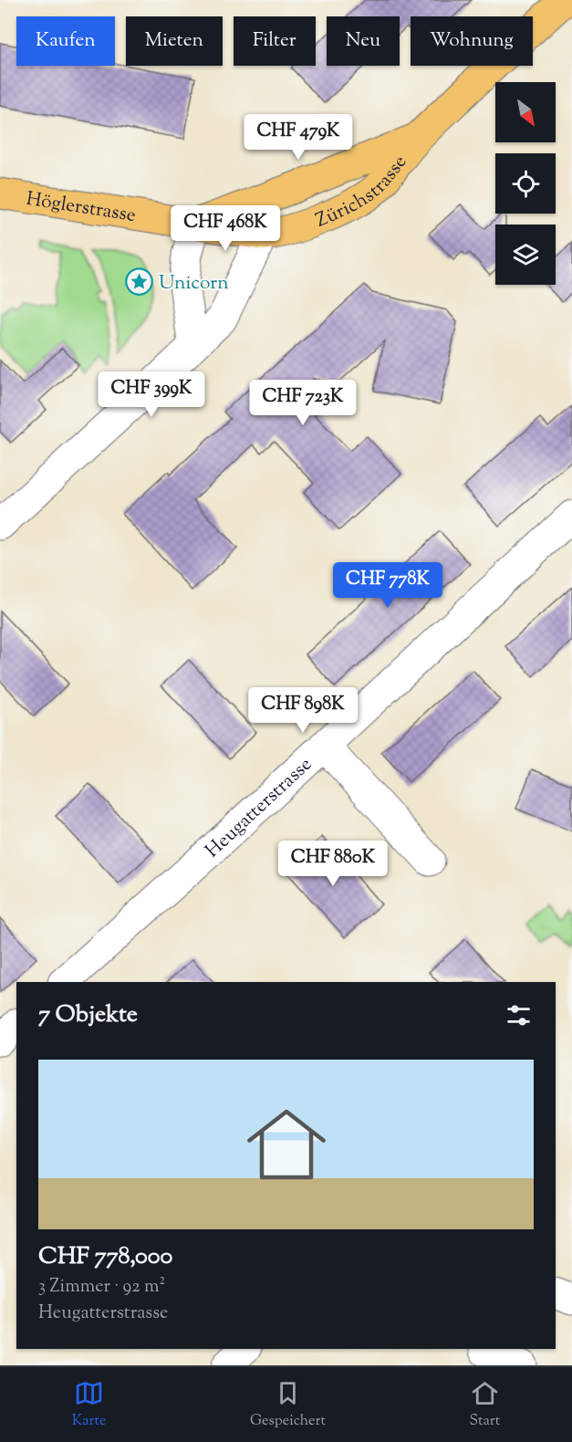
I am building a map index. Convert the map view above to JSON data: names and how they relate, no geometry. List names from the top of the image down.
{
  "streets": {
    "main road": ["Zürichstrasse", "Höglerstrasse"],
    "street": ["Heugatterstrasse"]
  },
  "crossings": [
    ["Zürichstrasse", "Höglerstrasse"]
  ],
  "places": {
    "place": ["Unicorn"]
  },
  "north": "bottom right",
  "page": {
    "chip": [
      "Kaufen",
      "Mieten",
      "Filter",
      "Neu",
      "Wohnung"
    ],
    "price": [
      "CHF 479K",
      "CHF 468K",
      "CHF 399K",
      "CHF 723K",
      "CHF 778K",
      "CHF 898K",
      "CHF 880K"
    ],
    "heading": "7 Objekte",
    "list": [
      {
        "name": "CHF 778,000",
        "note": "3 Zimmer · 92 m² · Heugatterstrasse"
      }
    ],
    "tabs": ["Karte", "Gespeichert", "Start"]
  }
}
